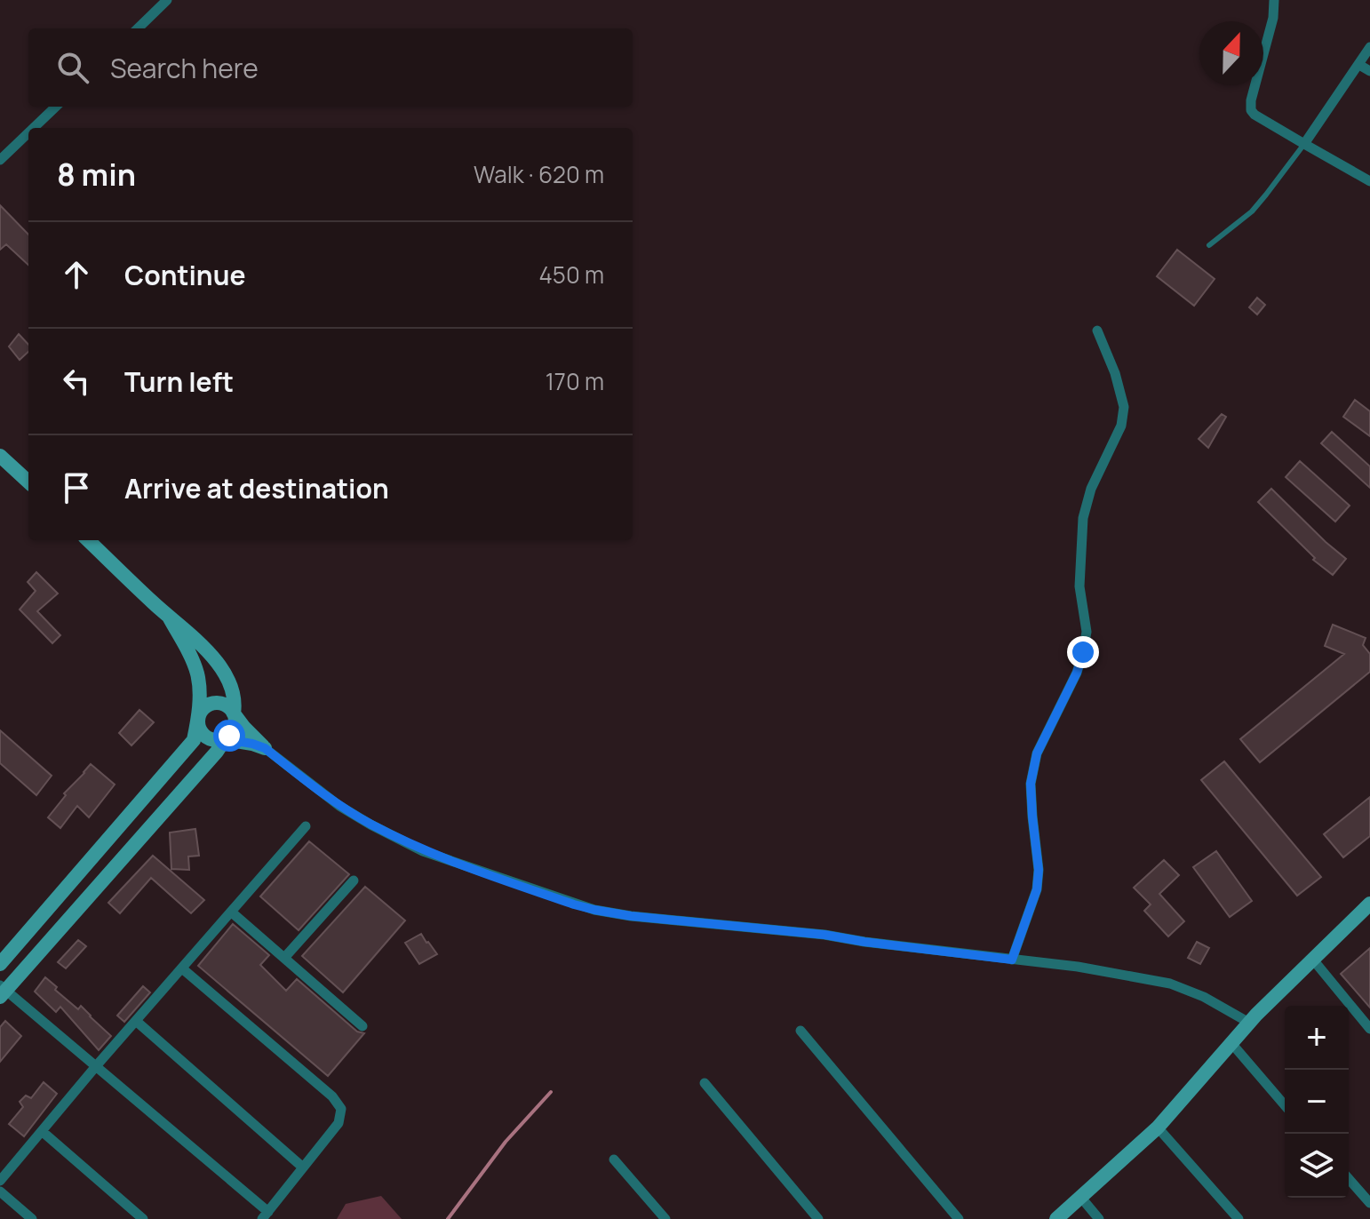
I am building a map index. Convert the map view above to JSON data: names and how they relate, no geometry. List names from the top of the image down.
{
  "north": "top",
  "page": {
    "search": "Search here",
    "heading": ["8 min", "Walk · 620 m"],
    "list": [
      ["Continue", "450 m"],
      ["Turn left", "170 m"],
      "Arrive at destination"
    ],
    "map_buttons": ["+", "−"]
  }
}
